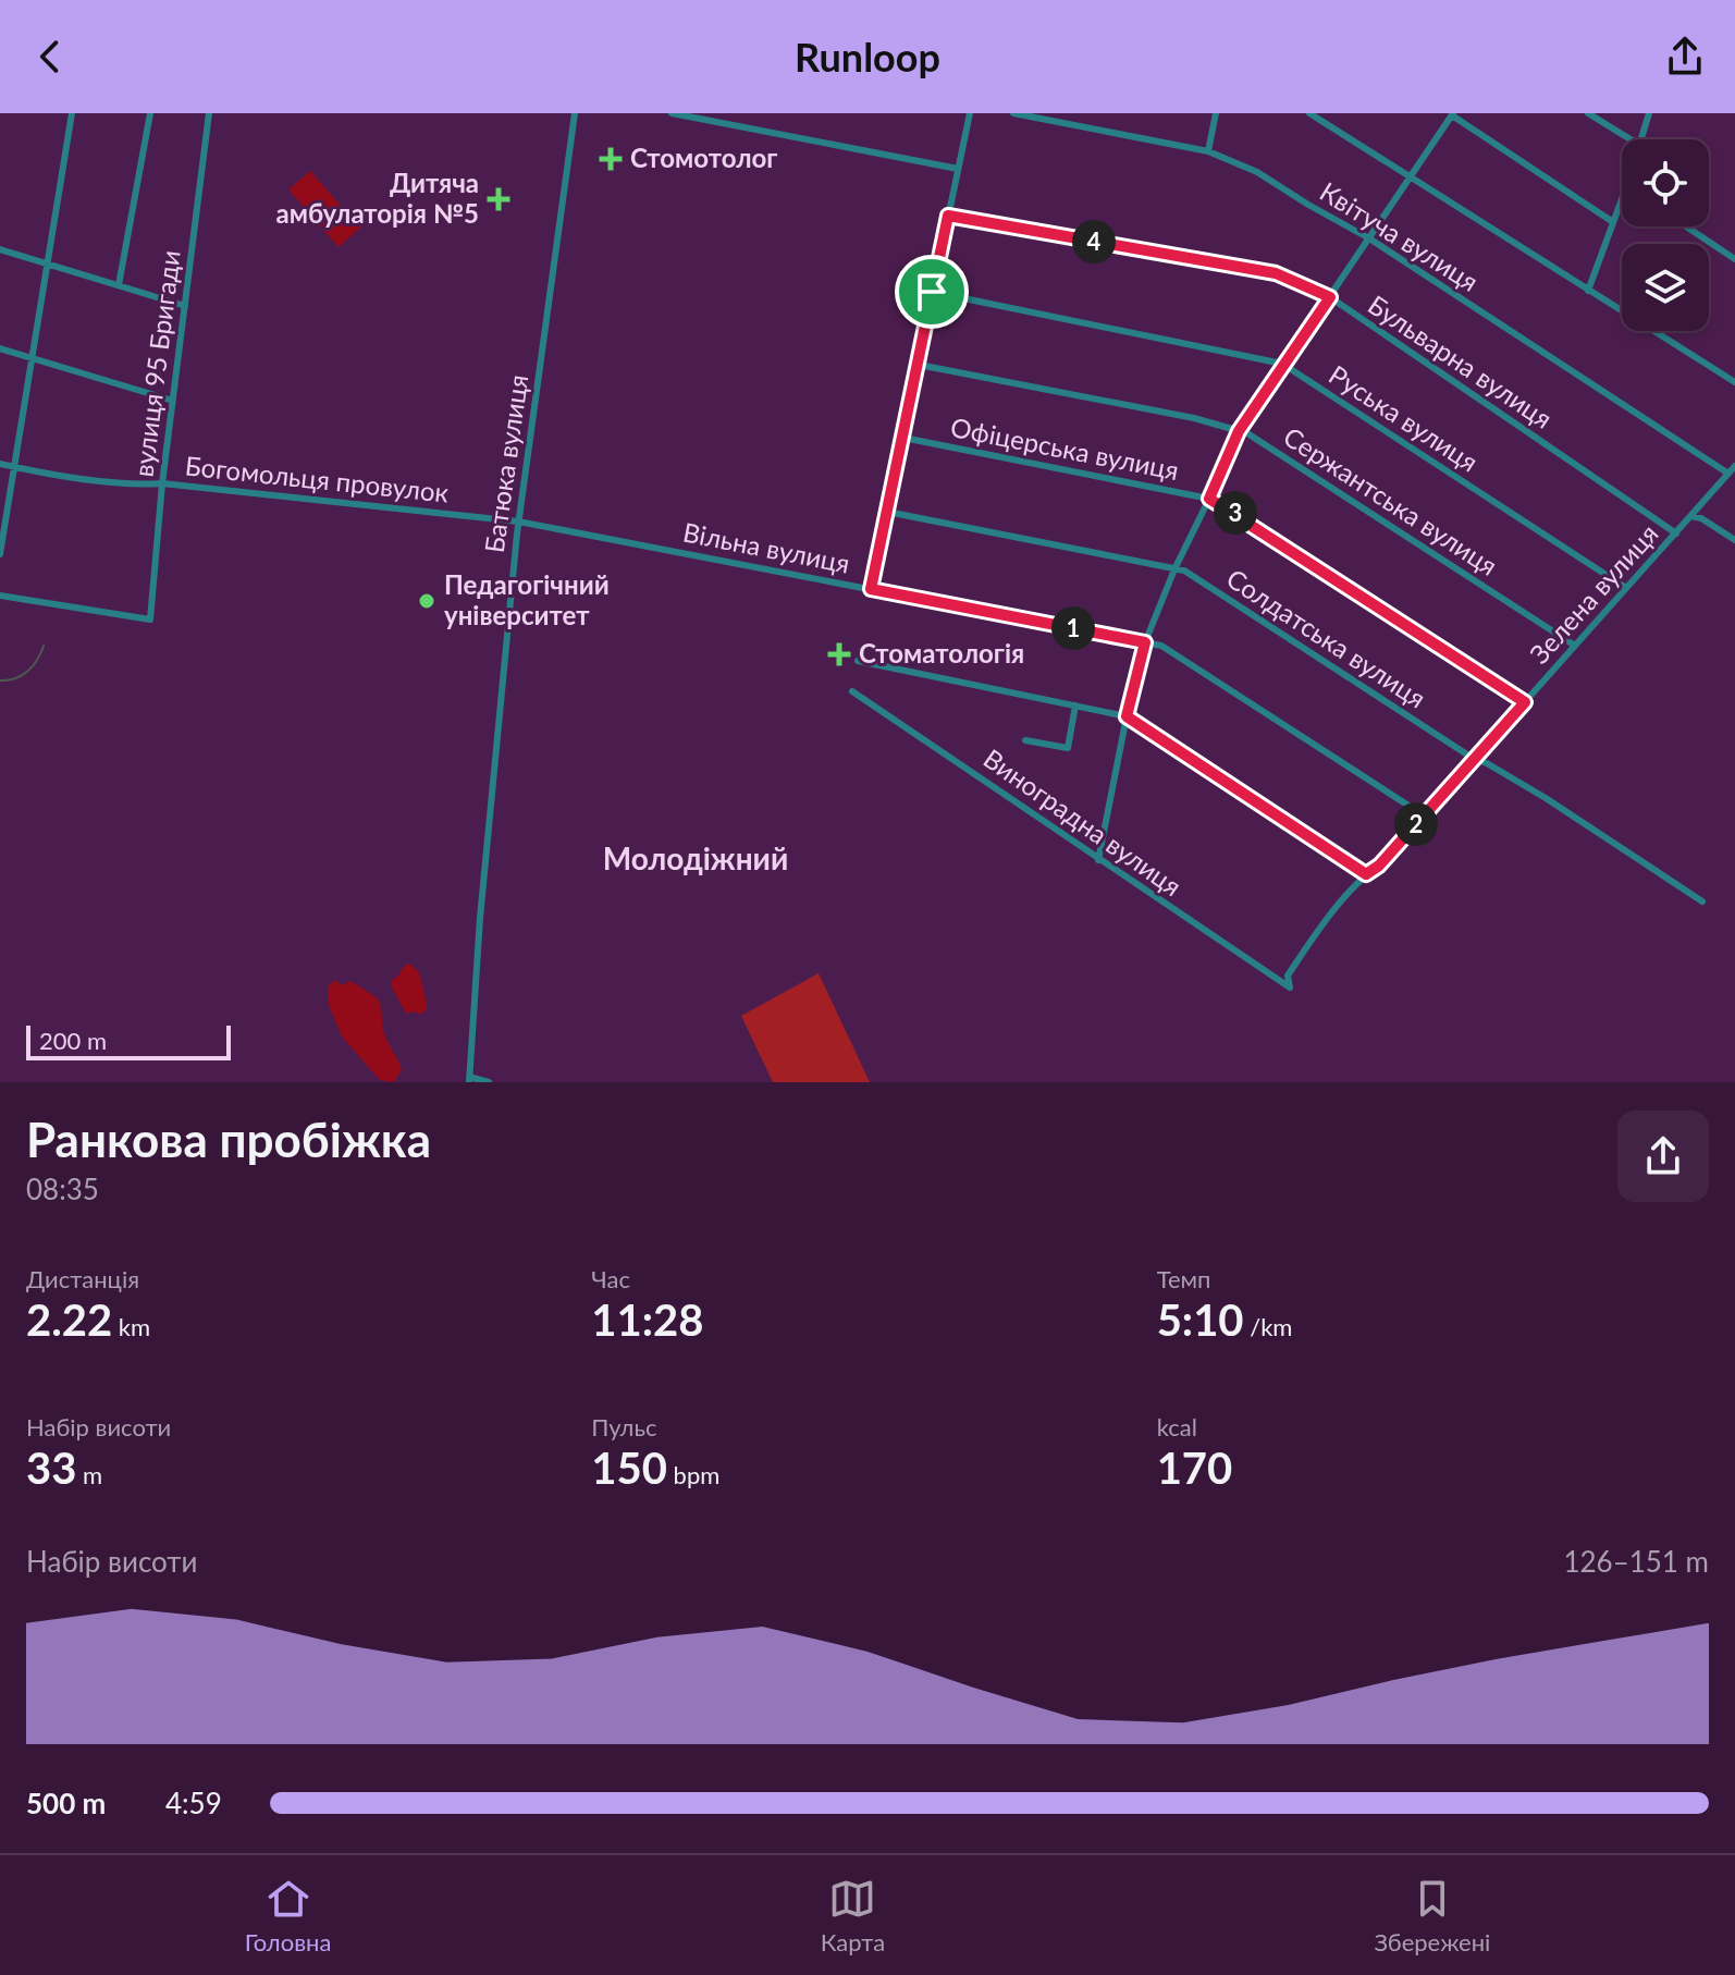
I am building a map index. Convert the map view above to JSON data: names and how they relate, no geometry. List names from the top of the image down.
{
  "streets": {
    "street": [
      "Квітуча вулиця",
      "Бульварна вулиця",
      "вулиця 95 Бригади",
      "Руська вулиця",
      "Офіцерська вулиця",
      "Батюка вулиця",
      "Богомольця провулок",
      "Сержантська вулиця",
      "Вільна вулиця",
      "Зелена вулиця",
      "Солдатська вулиця",
      "Виноградна вулиця"
    ]
  },
  "crossings": [
    ["Квітуча вулиця", "Зелена вулиця"],
    ["Бульварна вулиця", "Зелена вулиця"],
    ["вулиця 95 Бригади", "Богомольця провулок"],
    ["Руська вулиця", "Зелена вулиця"],
    ["Офіцерська вулиця", "Зелена вулиця"],
    ["Батюка вулиця", "Богомольця провулок"],
    ["Батюка вулиця", "Вільна вулиця"],
    ["Богомольця провулок", "Вільна вулиця"],
    ["Сержантська вулиця", "Зелена вулиця"],
    ["Вільна вулиця", "Зелена вулиця"],
    ["Зелена вулиця", "Солдатська вулиця"],
    ["Зелена вулиця", "Виноградна вулиця"]
  ],
  "districts": ["Молодіжний"],
  "places": {
    "health": ["Стомотолог", "Дитяча амбулаторія №5", "Стоматологія"],
    "other": ["Педагогічний університет"]
  },
  "scale_bar": "200 m",
  "page": {
    "header": "Runloop",
    "pins": [
      "4",
      "3",
      "1",
      "2"
    ],
    "scale": "200 m",
    "heading": ["Ранкова пробіжка", "08:35"],
    "stats": [
      ["Дистанція", "2.22 km"],
      ["Час", "11:28"],
      ["Темп", "5:10 /km"],
      ["Набір висоти", "33 m"],
      ["Пульс", "150 bpm"],
      ["kcal", "170"]
    ],
    "chart": ["Набір висоти", "126–151 m"],
    "list": [
      {
        "name": "500 m",
        "note": "4:59"
      }
    ],
    "tabs": ["Головна", "Карта", "Збережені"]
  }
}
